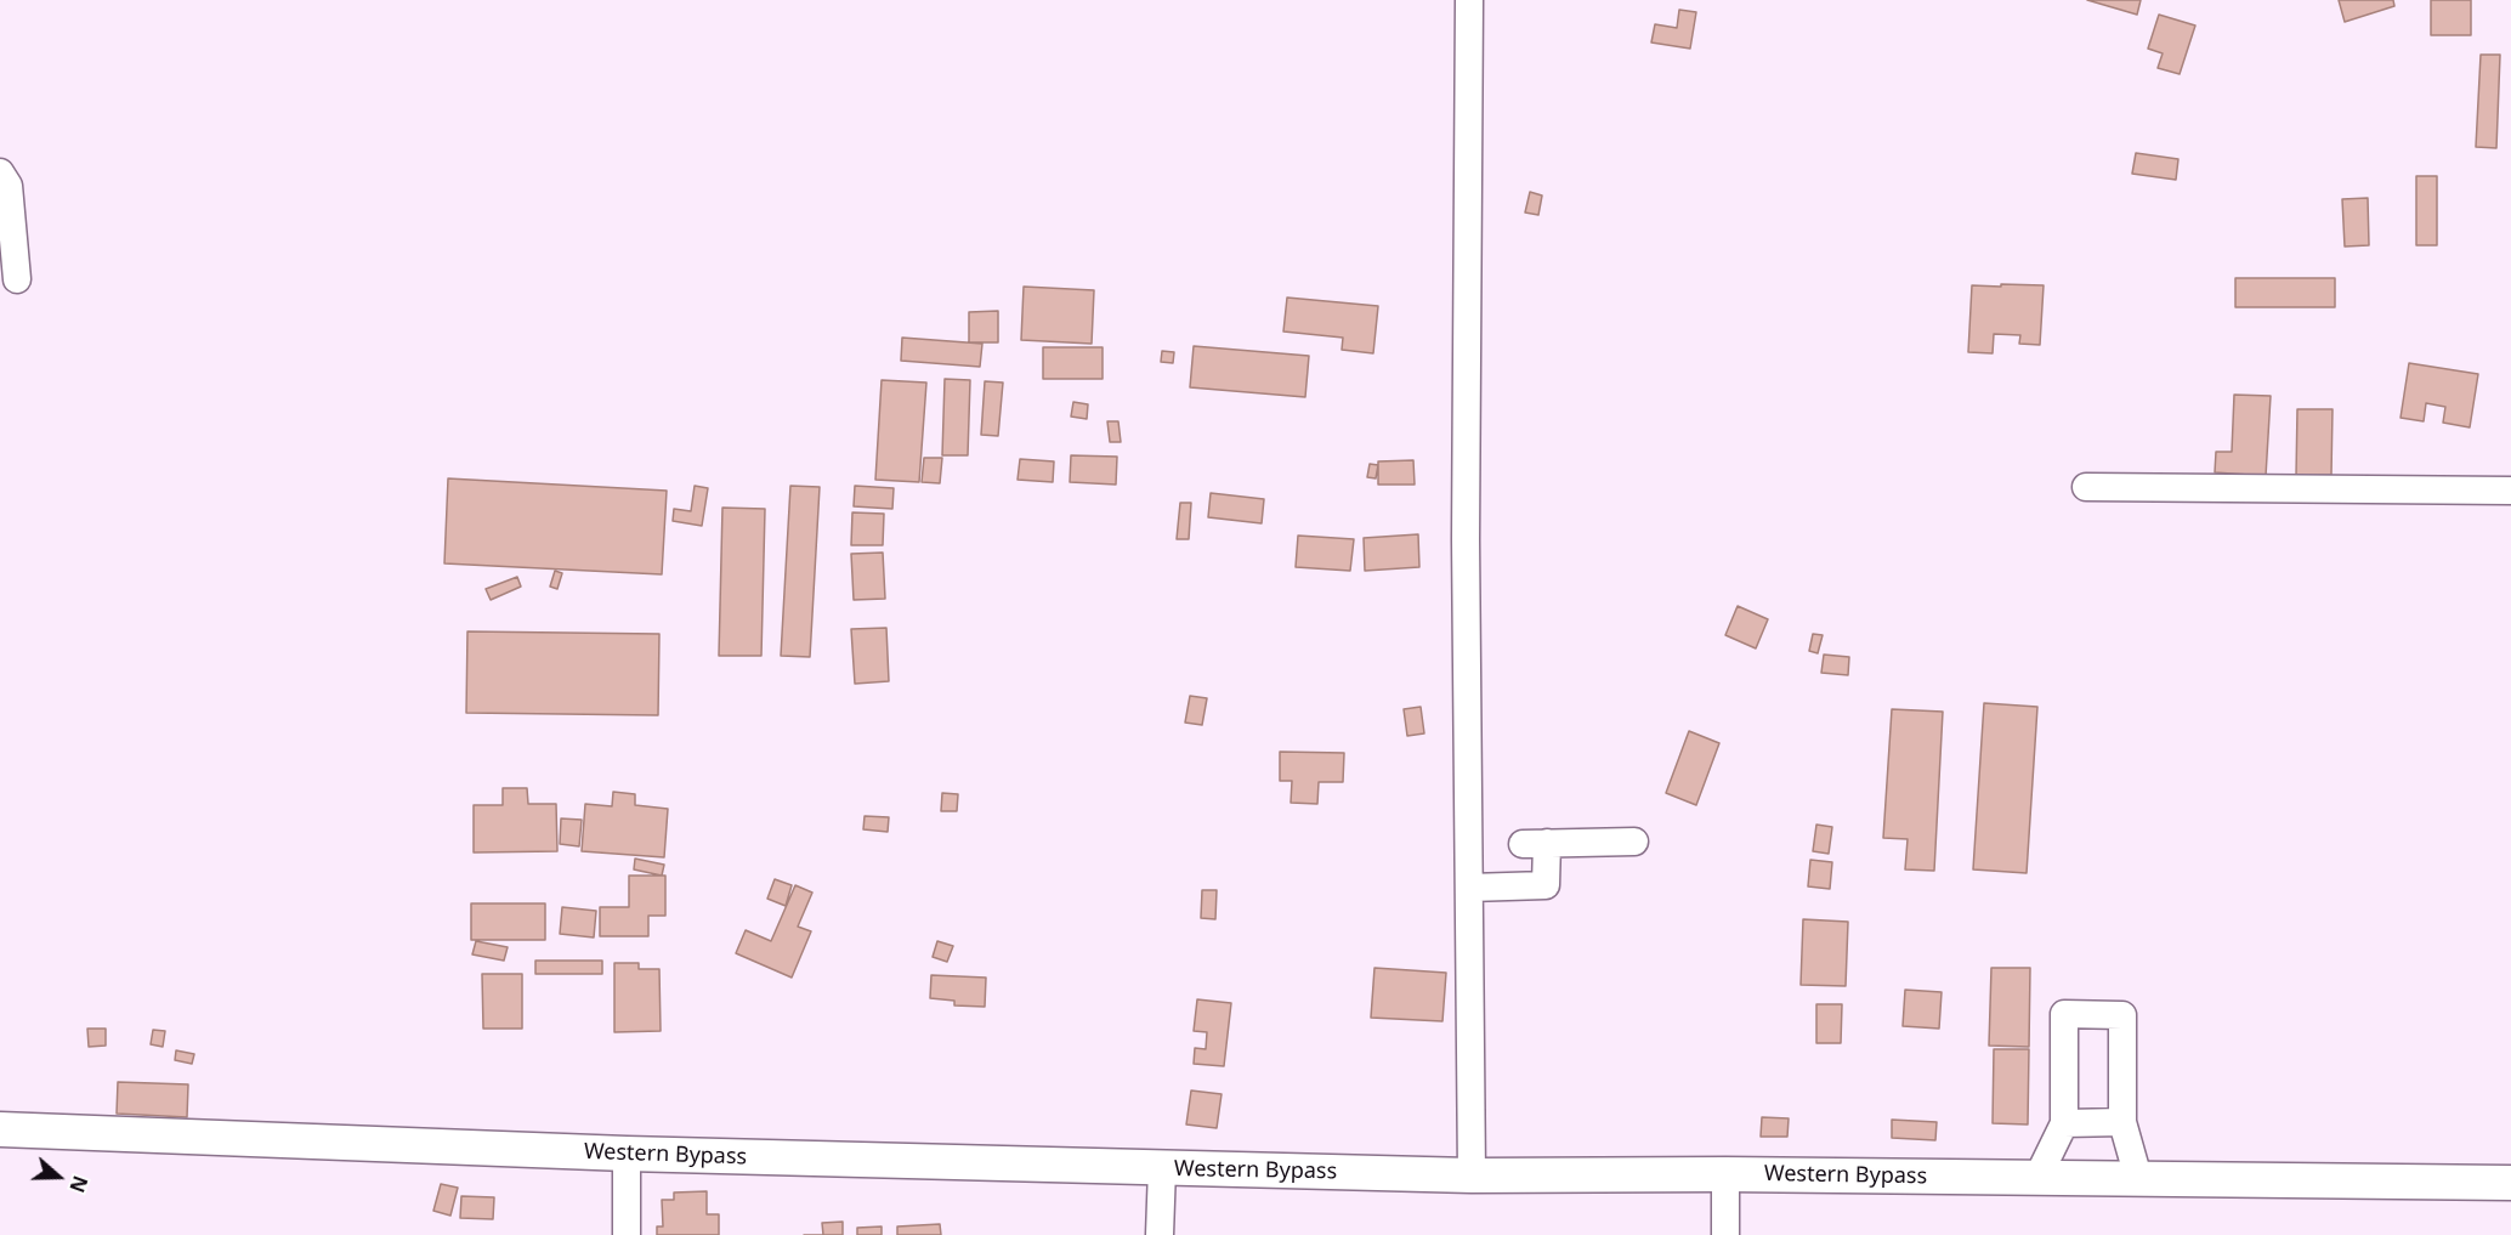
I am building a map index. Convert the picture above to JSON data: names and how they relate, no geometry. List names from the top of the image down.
{
  "streets": {
    "main road": ["Western Bypass"]
  },
  "north": "right"
}
